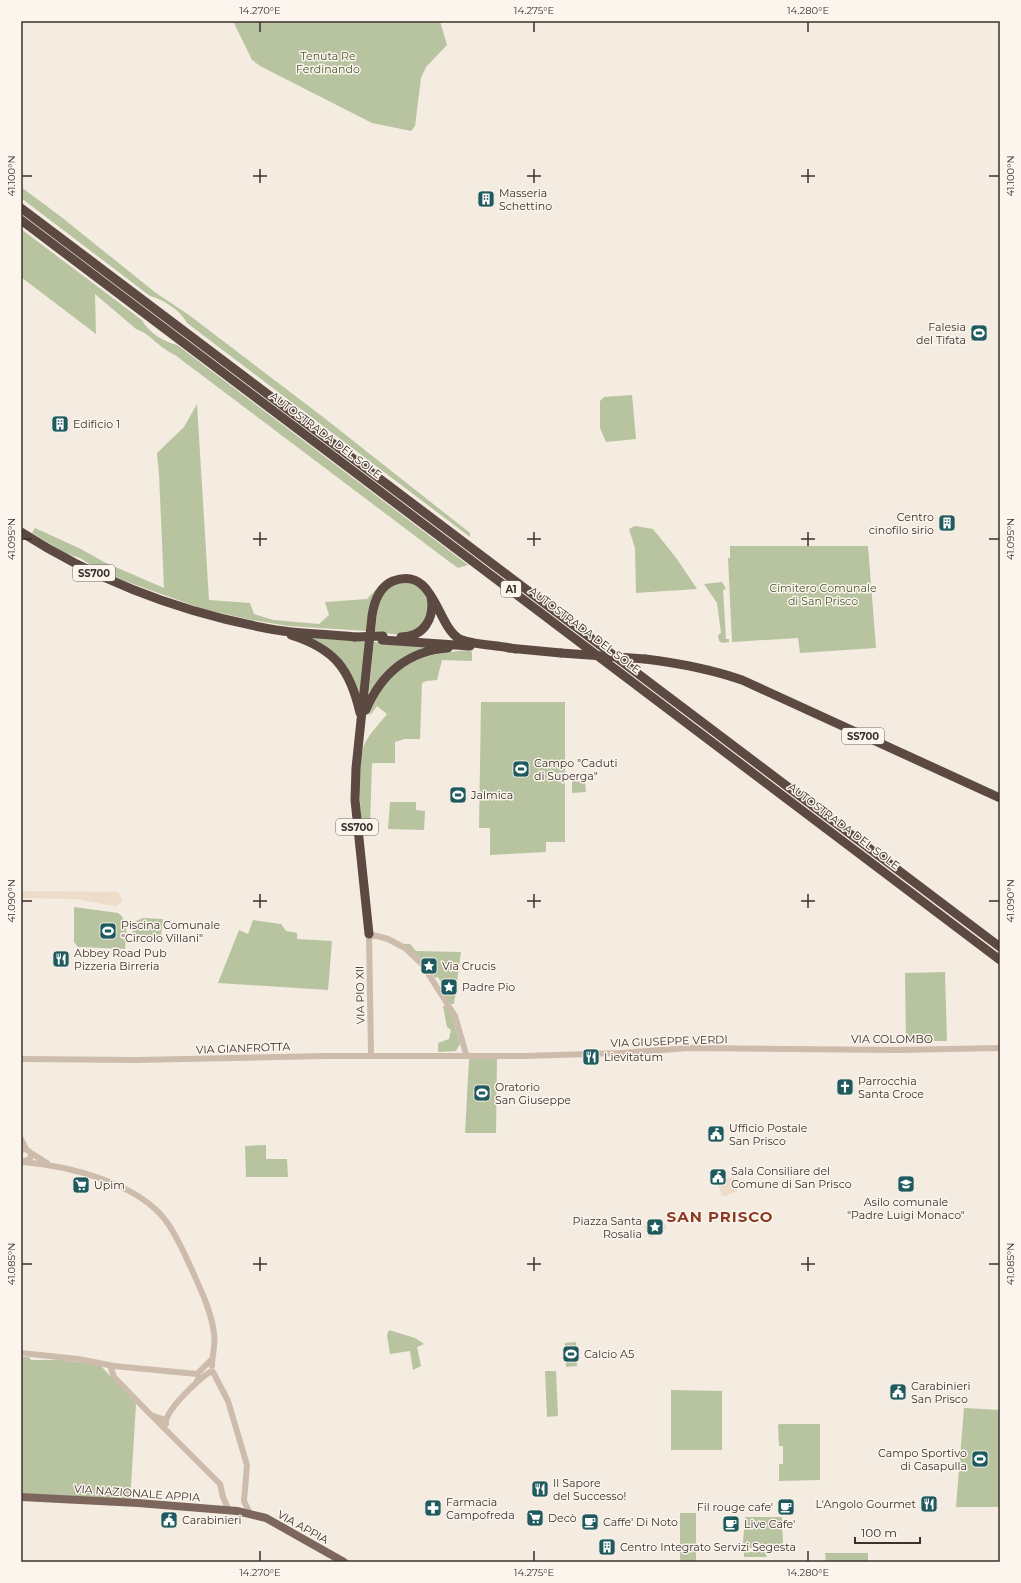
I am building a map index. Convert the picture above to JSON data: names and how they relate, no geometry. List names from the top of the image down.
{
  "streets": {
    "highway": ["AUTOSTRADA DEL SOLE", "SS700", "A1"],
    "main road": ["VIA NAZIONALE APPIA", "VIA APPIA"],
    "street": [
      "VIA PIO XII",
      "VIA COLOMBO",
      "VIA GIUSEPPE VERDI",
      "VIA GIANFROTTA"
    ]
  },
  "crossings": [
    ["SS700", "VIA PIO XII"],
    ["VIA PIO XII", "VIA GIANFROTTA"],
    ["VIA COLOMBO", "VIA GIUSEPPE VERDI"],
    ["VIA GIUSEPPE VERDI", "VIA GIANFROTTA"],
    ["VIA NAZIONALE APPIA", "VIA APPIA"]
  ],
  "districts": ["SAN PRISCO"],
  "parks": ["Tenuta Re Ferdinando", "Cimitero Comunale di San Prisco"],
  "places": {
    "building": [
      "Masseria Schettino",
      "Edificio 1",
      "Centro cinofilo sirio",
      "Centro Integrato Servizi Segesta"
    ],
    "sports": [
      "Falesia del Tifata",
      "Campo \"Caduti di Superga\"",
      "Jalmica",
      "Piscina Comunale \"Circolo Villani\"",
      "Oratorio San Giuseppe",
      "Calcio A5",
      "Campo Sportivo di Casapulla"
    ],
    "restaurant": [
      "Abbey Road Pub Pizzeria Birreria",
      "Lievitatum",
      "Il Sapore del Successo!",
      "L'Angolo Gourmet"
    ],
    "place": ["Via Crucis", "Padre Pio", "Piazza Santa Rosalia"],
    "church": ["Parrocchia Santa Croce"],
    "public building": [
      "Ufficio Postale San Prisco",
      "Sala Consiliare del Comune di San Prisco",
      "Carabinieri San Prisco",
      "Carabinieri"
    ],
    "school or university": ["Asilo comunale \"Padre Luigi Monaco\""],
    "supermarket": ["Upim", "Decò"],
    "cafe": ["Fil rouge cafe'", "Caffe' Di Noto", "Live Cafe'"],
    "pharmacy": ["Farmacia Campofreda"]
  },
  "scale_bar": "100 m",
  "coordinates": [
    "14.270°E",
    "14.275°E",
    "14.280°E",
    "41.100°N",
    "41.095°N",
    "41.090°N",
    "41.085°N"
  ]
}
